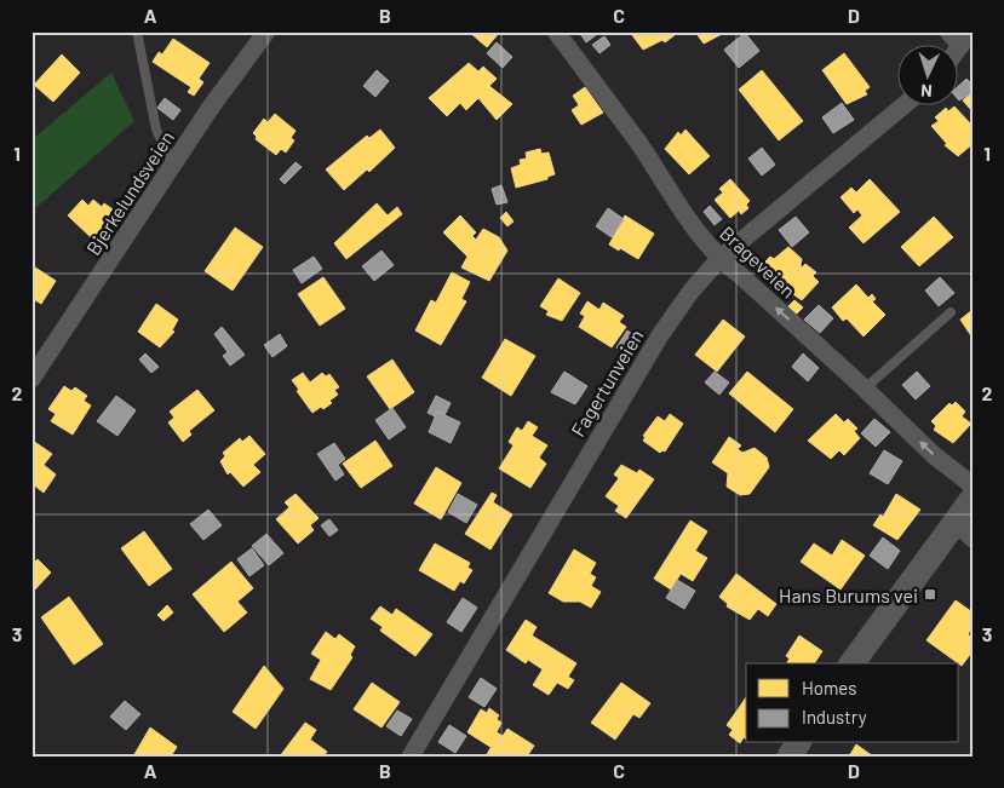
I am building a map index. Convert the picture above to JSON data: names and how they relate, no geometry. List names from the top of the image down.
{
  "streets": {
    "street": ["Bjerkelundsveien", "Brageveien", "Fagertunveien"]
  },
  "crossings": [
    ["Brageveien", "Fagertunveien"]
  ],
  "one_way": ["Brageveien"],
  "places": {
    "transit": ["Hans Burums vei"]
  },
  "legend": ["Homes", "Industry"],
  "north": "bottom",
  "grid": {
    "columns": [
      "A",
      "B",
      "C",
      "D"
    ],
    "rows": ["1", "2", "3"]
  }
}
